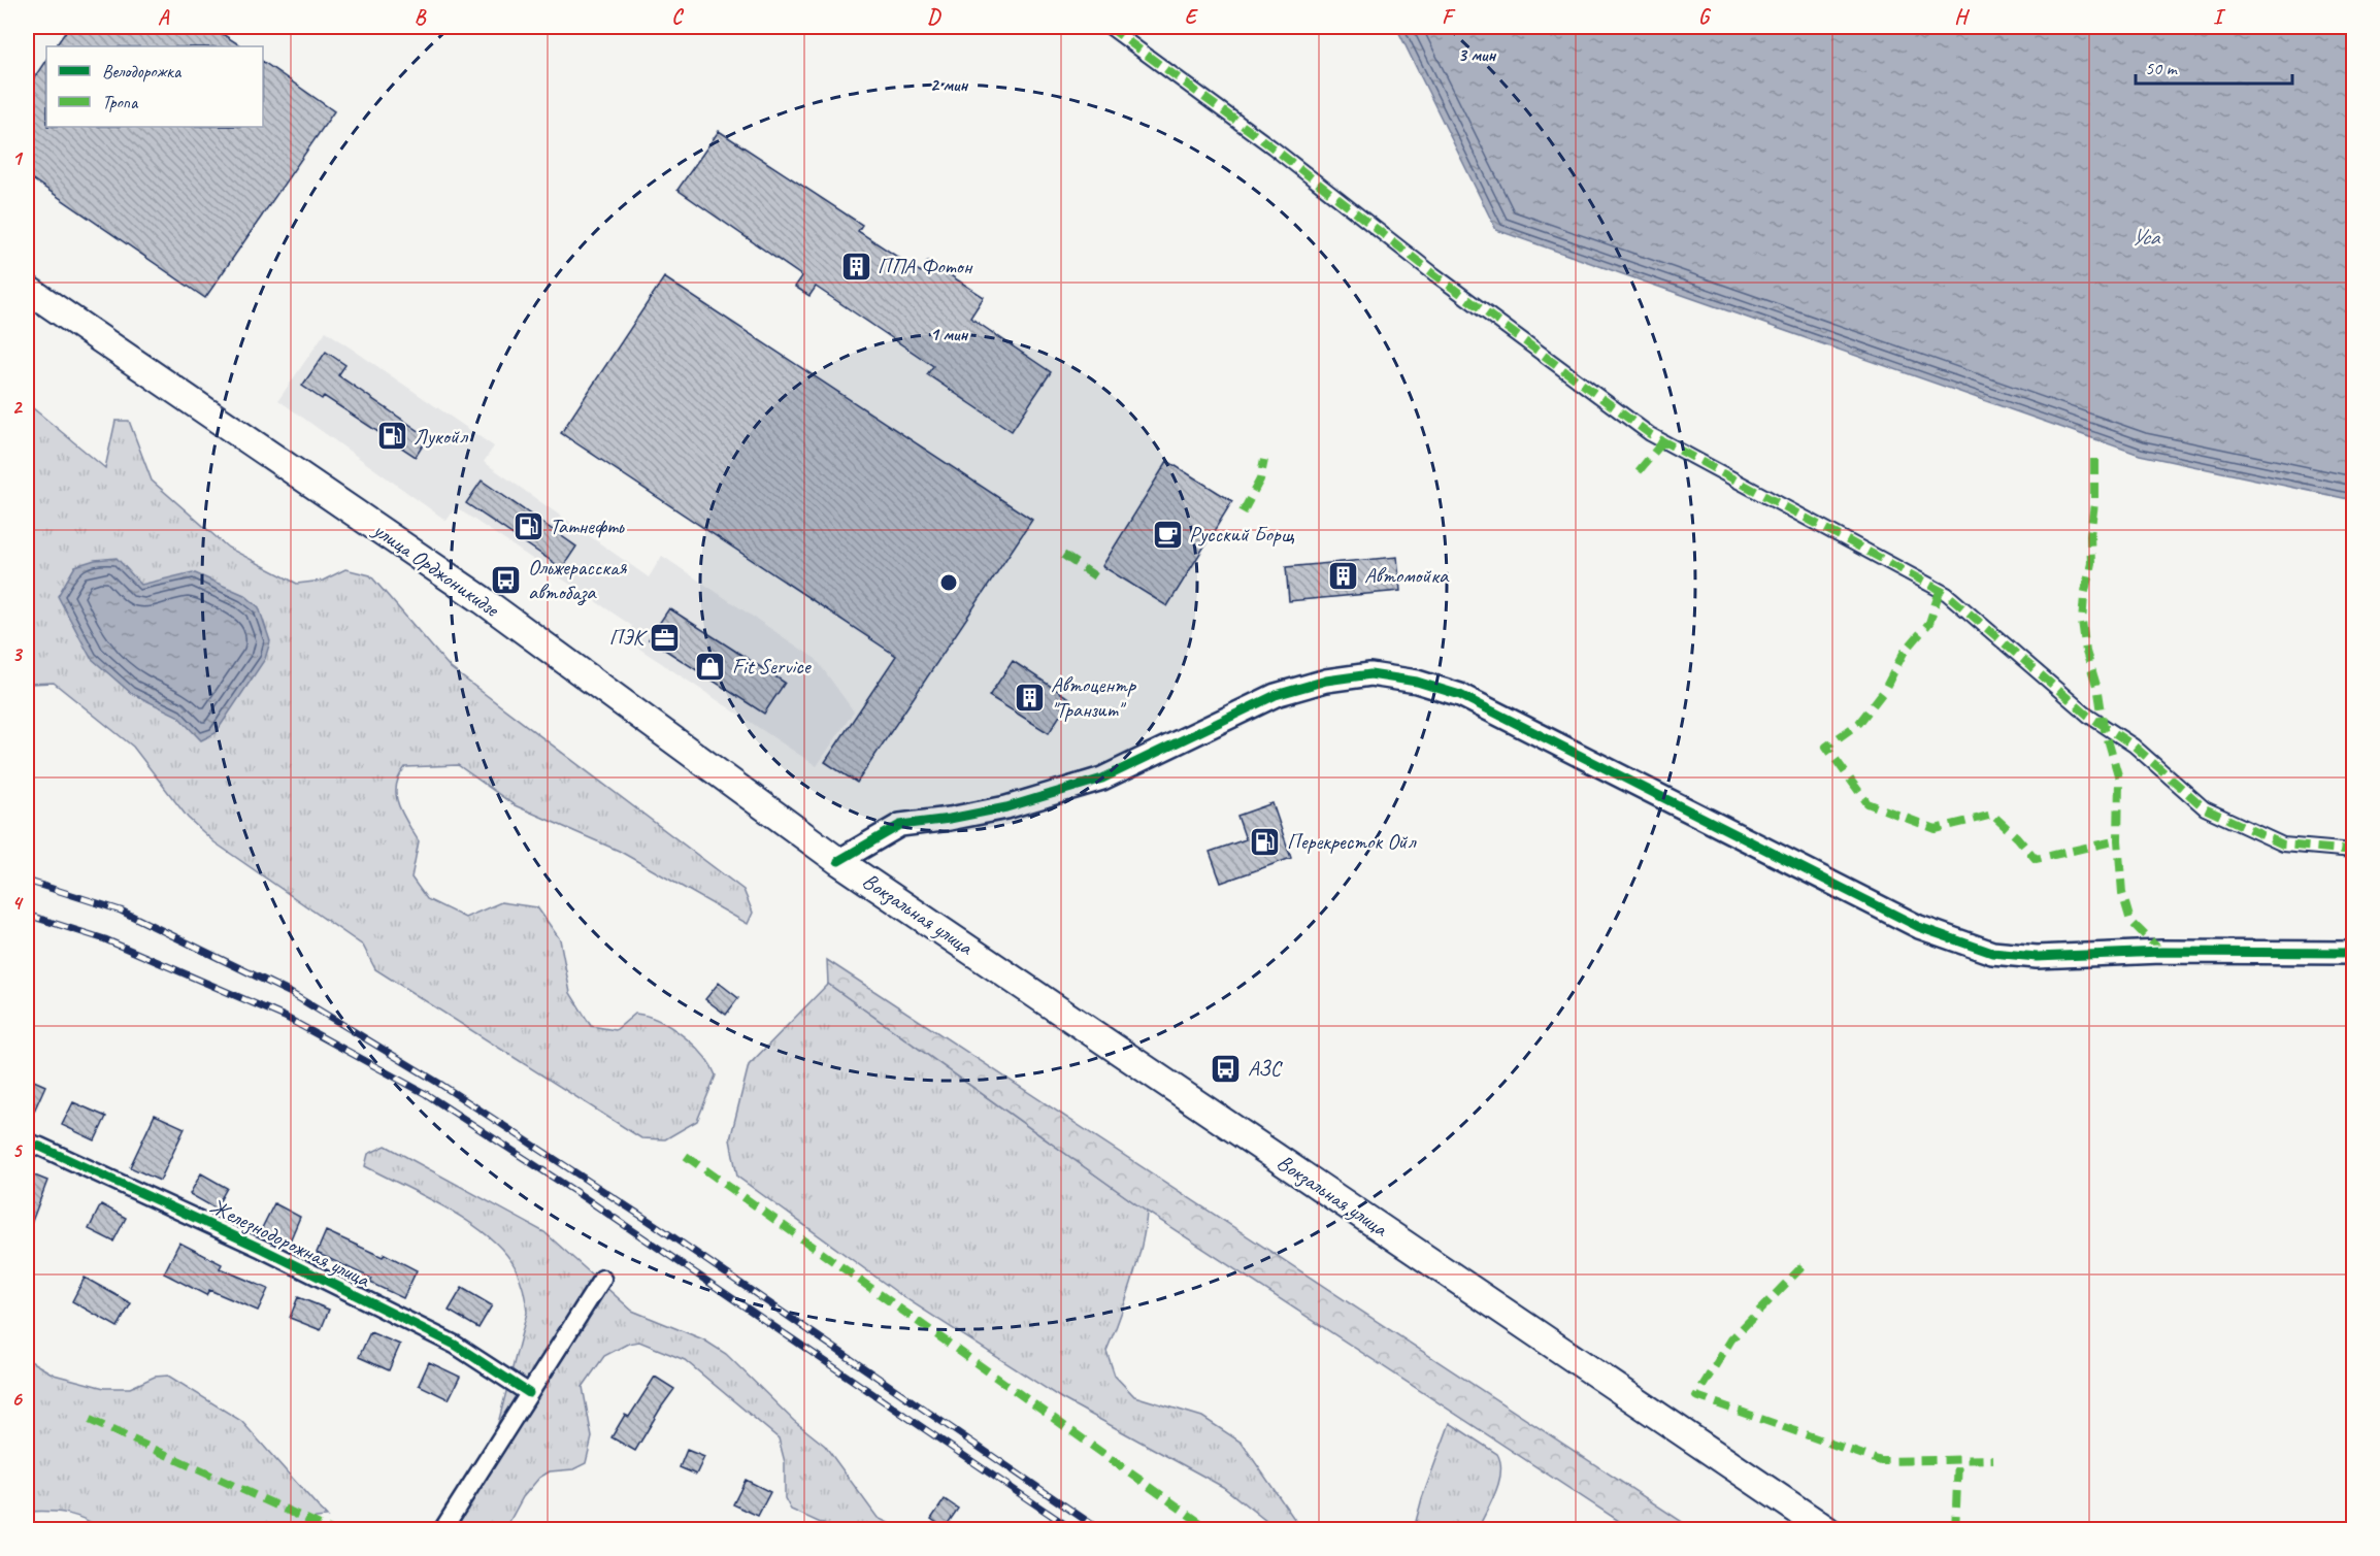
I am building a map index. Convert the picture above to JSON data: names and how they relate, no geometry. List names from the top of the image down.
{
  "streets": {
    "main road": ["улица Орджоникидзе", "Вокзальная улица"],
    "street": ["Железнодорожная улица"]
  },
  "crossings": [
    ["улица Орджоникидзе", "Вокзальная улица"]
  ],
  "water": ["Уса"],
  "places": {
    "building": ["ППА Фотон", "Автомойка", "Автоцентр \"Транзит\""],
    "fuel station": ["Лукойл", "Татнефть", "Перекресток Ойл"],
    "cafe": ["Русский Борщ"],
    "bus stop": ["Ольжерасская автобаза", "АЗС"],
    "office": ["ПЭК"],
    "shop": ["Fit Service"]
  },
  "legend": ["Велодорожка", "Тропа"],
  "scale_bar": "50 m",
  "grid": {
    "columns": [
      "A",
      "B",
      "C",
      "D",
      "E",
      "F",
      "G",
      "H",
      "I"
    ],
    "rows": [
      "1",
      "2",
      "3",
      "4",
      "5",
      "6"
    ]
  },
  "rings": ["3 мин", "2 мин", "1 мин"]
}
